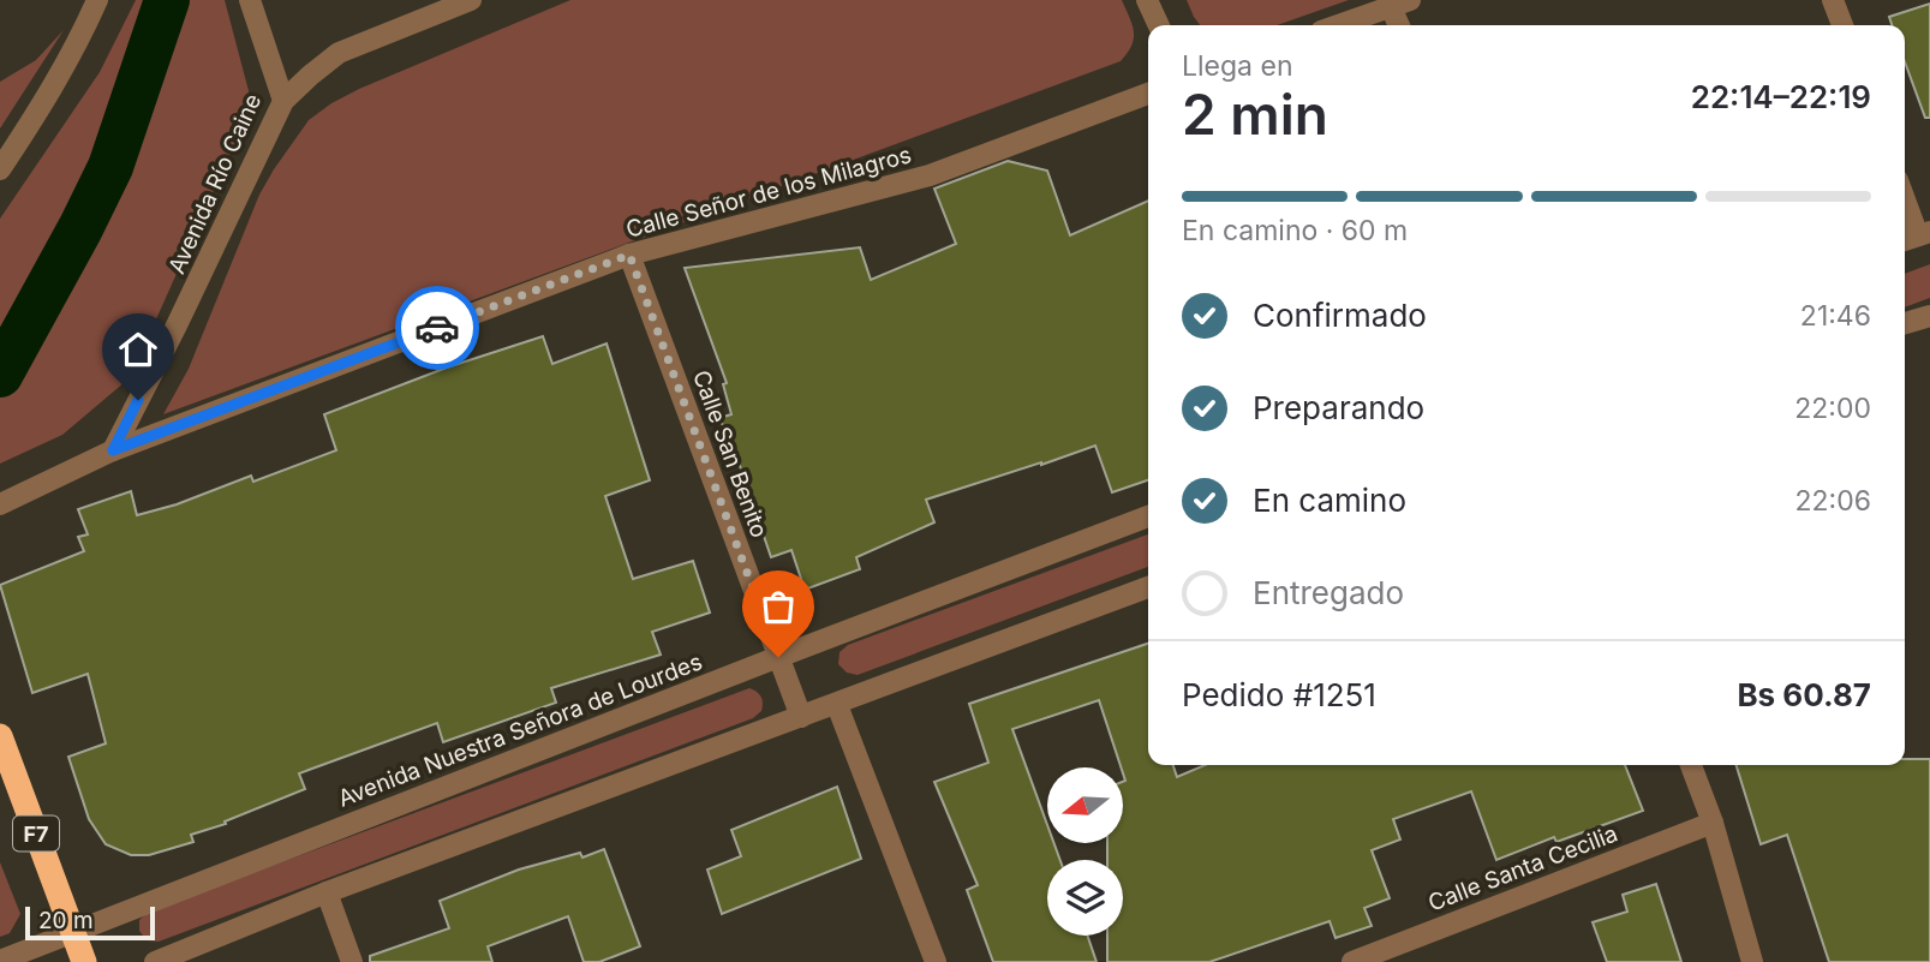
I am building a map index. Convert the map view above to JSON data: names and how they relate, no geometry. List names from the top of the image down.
{
  "streets": {
    "highway": ["F7"],
    "street": [
      "Avenida Río Caine",
      "Calle Señor de los Milagros",
      "Calle San Benito",
      "Avenida Nuestra Señora de Lourdes",
      "Calle Santa Cecilia"
    ]
  },
  "crossings": [
    ["Avenida Río Caine", "Calle Señor de los Milagros"],
    ["Calle Señor de los Milagros", "Calle San Benito"],
    ["Calle San Benito", "Avenida Nuestra Señora de Lourdes"],
    ["Avenida Nuestra Señora de Lourdes", "F7"]
  ],
  "scale_bar": "20 m",
  "north": "left",
  "page": {
    "heading": ["2 min", "Llega en", "22:14–22:19"],
    "panel": ["Pedido #1251", "Bs 60.87"],
    "bar": "En camino · 60 m",
    "list": [
      ["Confirmado", "21:46"],
      ["Preparando", "22:00"],
      ["En camino", "22:06"],
      "Entregado"
    ],
    "scale": "20 m"
  }
}
